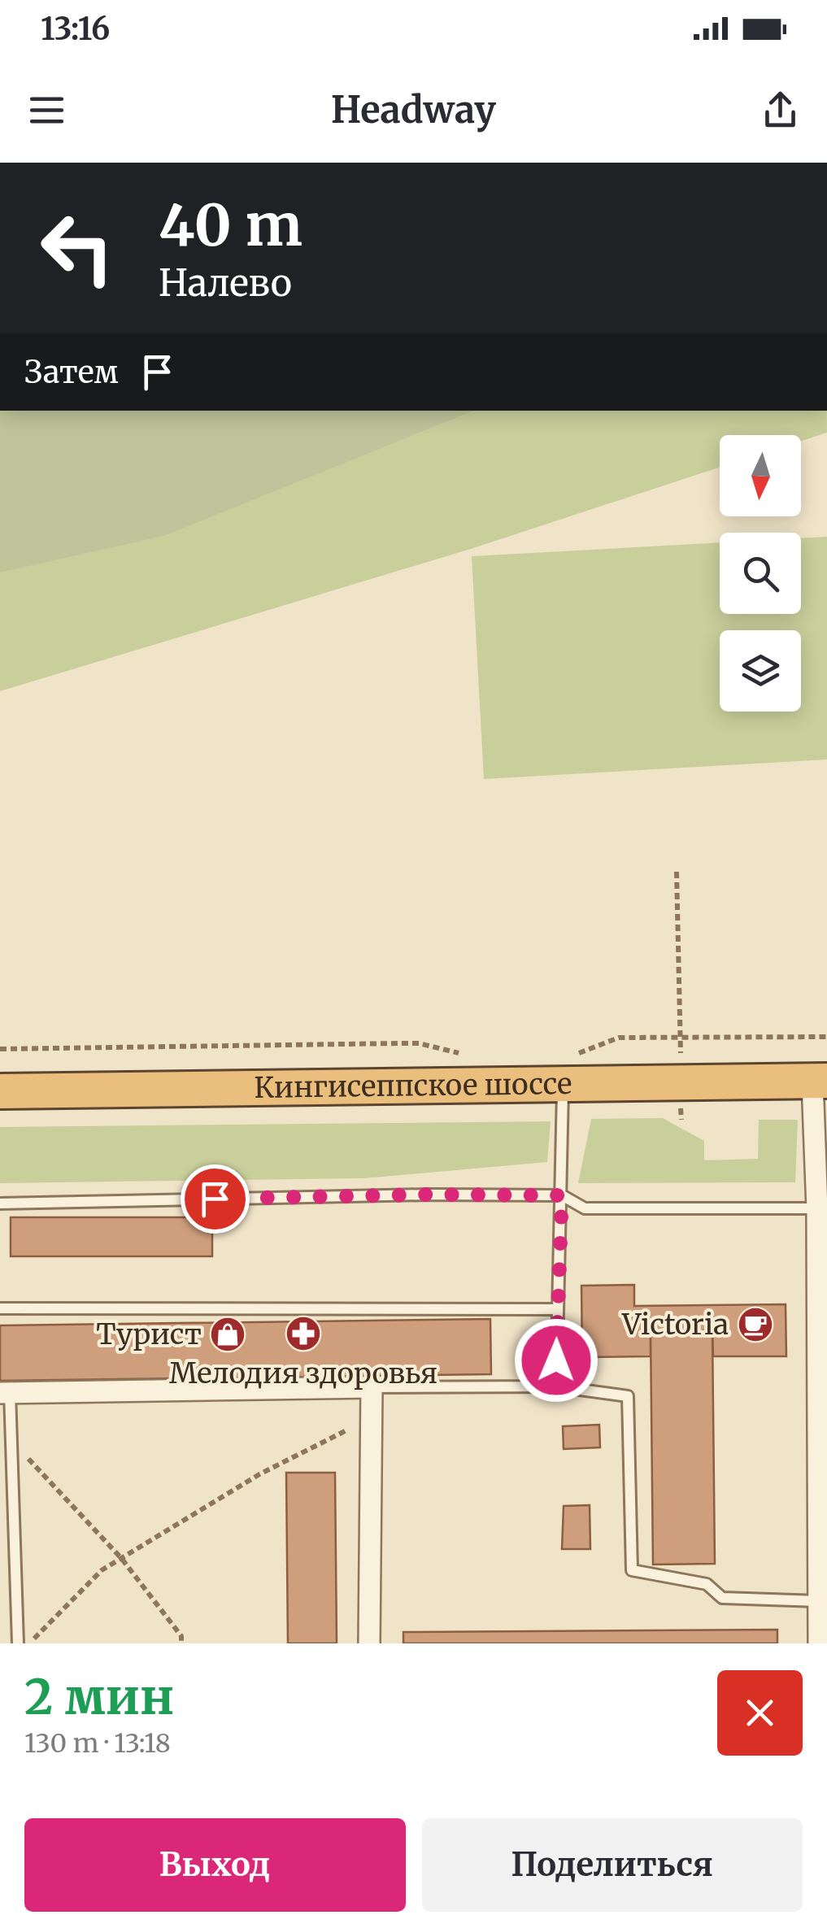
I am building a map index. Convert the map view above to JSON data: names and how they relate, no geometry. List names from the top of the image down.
{
  "streets": {
    "highway": ["Кингисеппское шоссе"]
  },
  "places": {
    "cafe": ["Victoria"],
    "pharmacy": ["Мелодия здоровья"],
    "shop": ["Турист"]
  },
  "north": "bottom",
  "page": {
    "status": "13:16",
    "header": "Headway",
    "turn": ["40 m", "Налево"],
    "then": "Затем",
    "heading": ["2 мин", "130 m · 13:18"],
    "buttons": ["Выход", "Поделиться"]
  }
}
